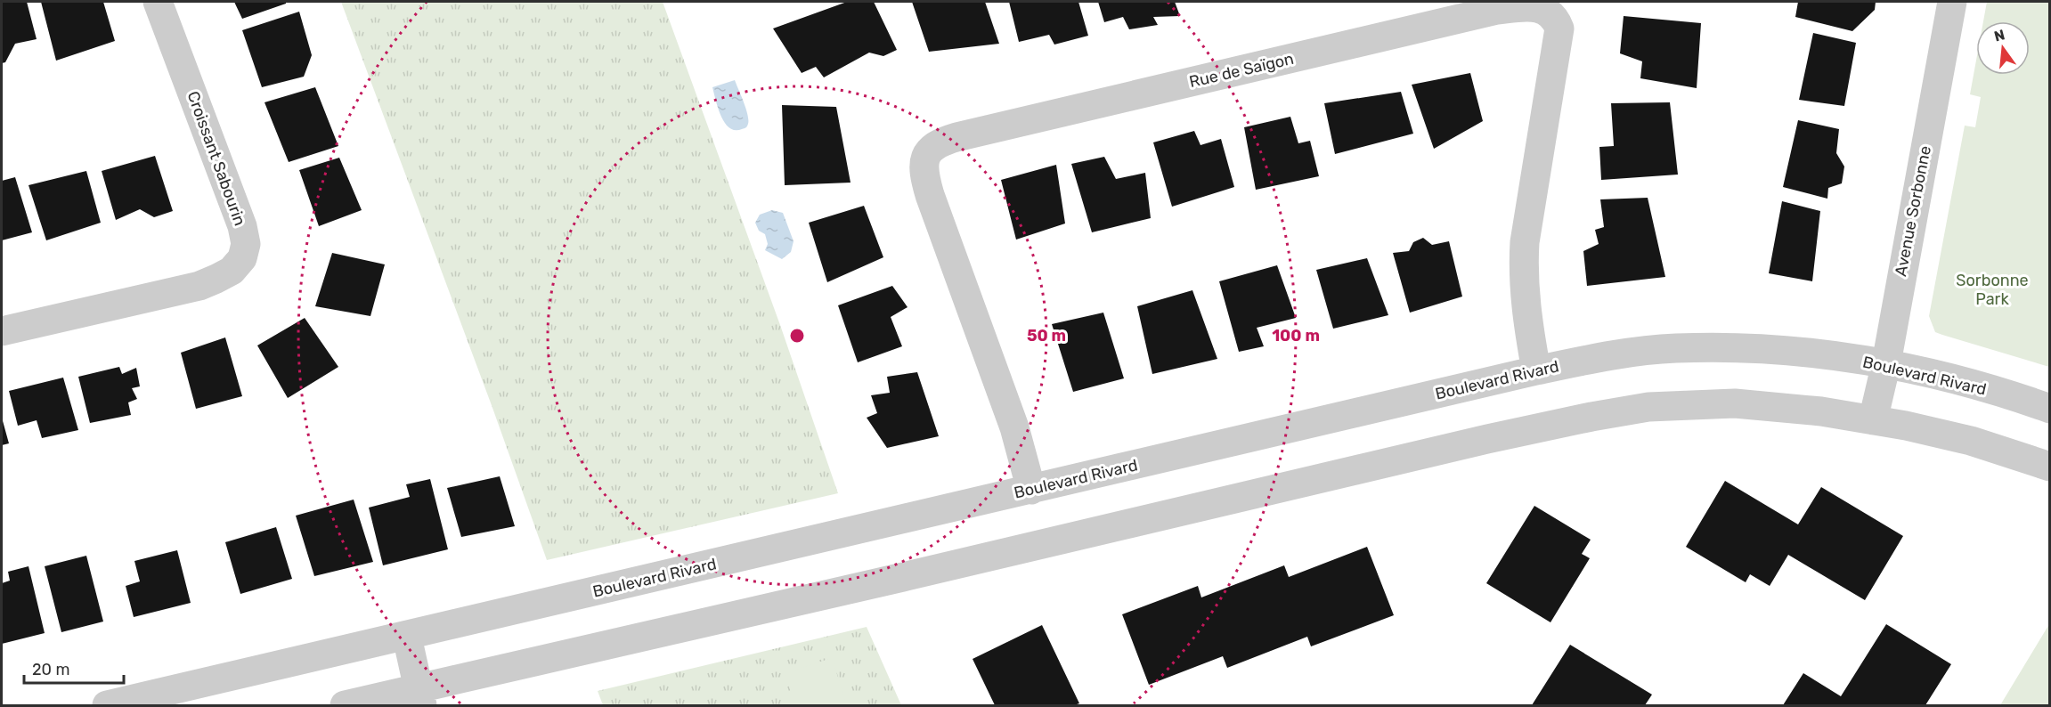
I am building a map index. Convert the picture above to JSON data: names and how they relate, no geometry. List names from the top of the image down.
{
  "streets": {
    "street": [
      "Rue de Saïgon",
      "Croissant Sabourin",
      "Avenue Sorbonne",
      "Boulevard Rivard"
    ]
  },
  "crossings": [
    ["Rue de Saïgon", "Boulevard Rivard"],
    ["Avenue Sorbonne", "Boulevard Rivard"]
  ],
  "parks": ["Sorbonne Park"],
  "scale_bar": "20 m",
  "north": "top",
  "rings": ["50 m", "100 m"]
}
